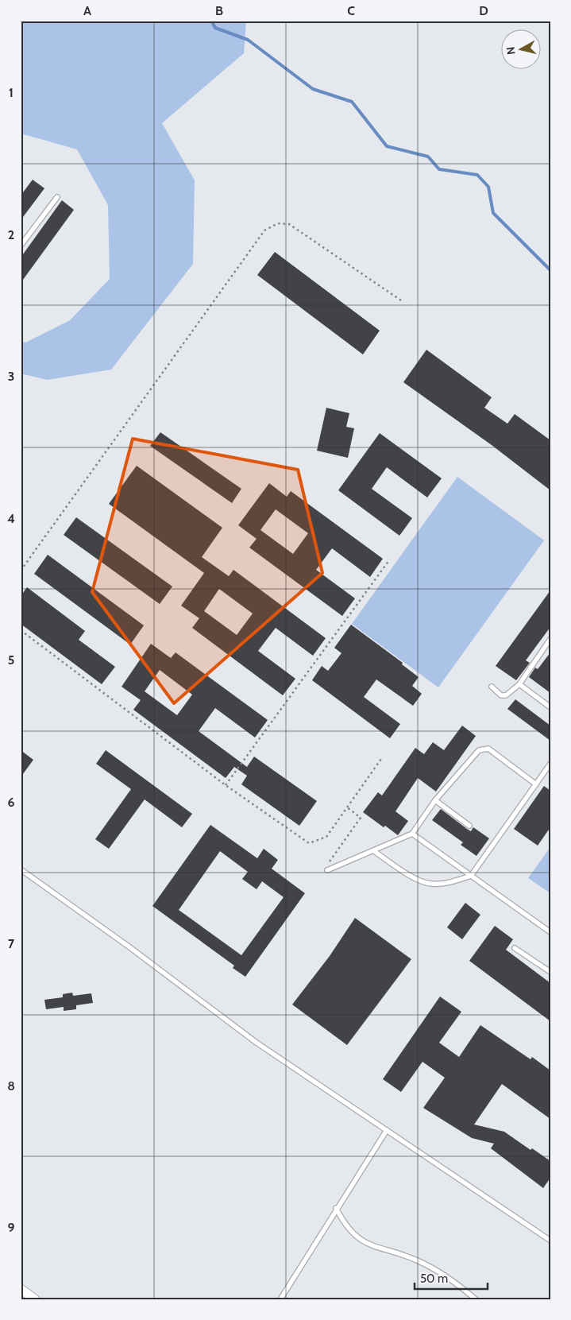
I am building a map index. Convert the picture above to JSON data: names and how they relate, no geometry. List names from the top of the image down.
{
  "scale_bar": "50 m",
  "north": "left",
  "grid": {
    "columns": [
      "A",
      "B",
      "C",
      "D"
    ],
    "rows": [
      "1",
      "2",
      "3",
      "4",
      "5",
      "6",
      "7",
      "8",
      "9"
    ]
  }
}
